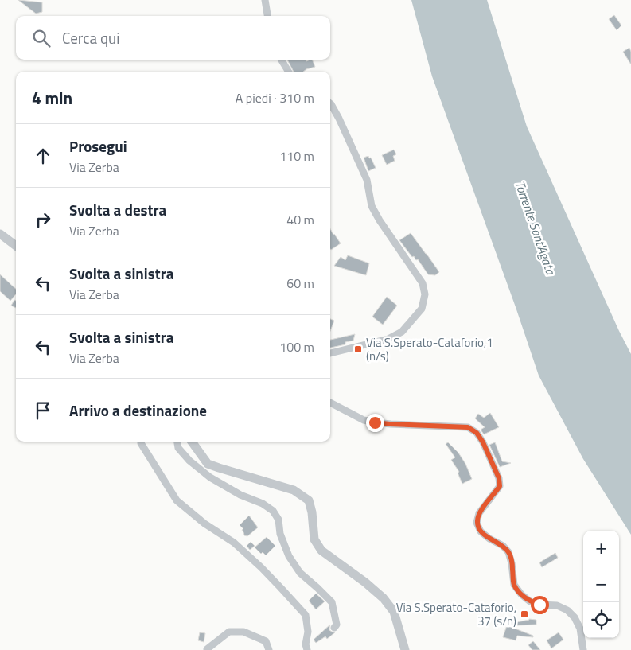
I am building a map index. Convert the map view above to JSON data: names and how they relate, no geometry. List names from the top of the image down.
{
  "water": ["Torrente Sant'Agata"],
  "places": {
    "transit": ["Via S.Sperato-Cataforio,1 (n/s)", "Via S.Sperato-Cataforio, 37 (s/n)"]
  },
  "page": {
    "search": "Cerca qui",
    "heading": ["4 min", "A piedi · 310 m"],
    "list": [
      ["Prosegui", "Via Zerba", "110 m"],
      ["Svolta a destra", "Via Zerba", "40 m"],
      ["Svolta a sinistra", "Via Zerba", "60 m"],
      ["Svolta a sinistra", "Via Zerba", "100 m"],
      "Arrivo a destinazione"
    ],
    "map_buttons": ["+", "−"]
  }
}
